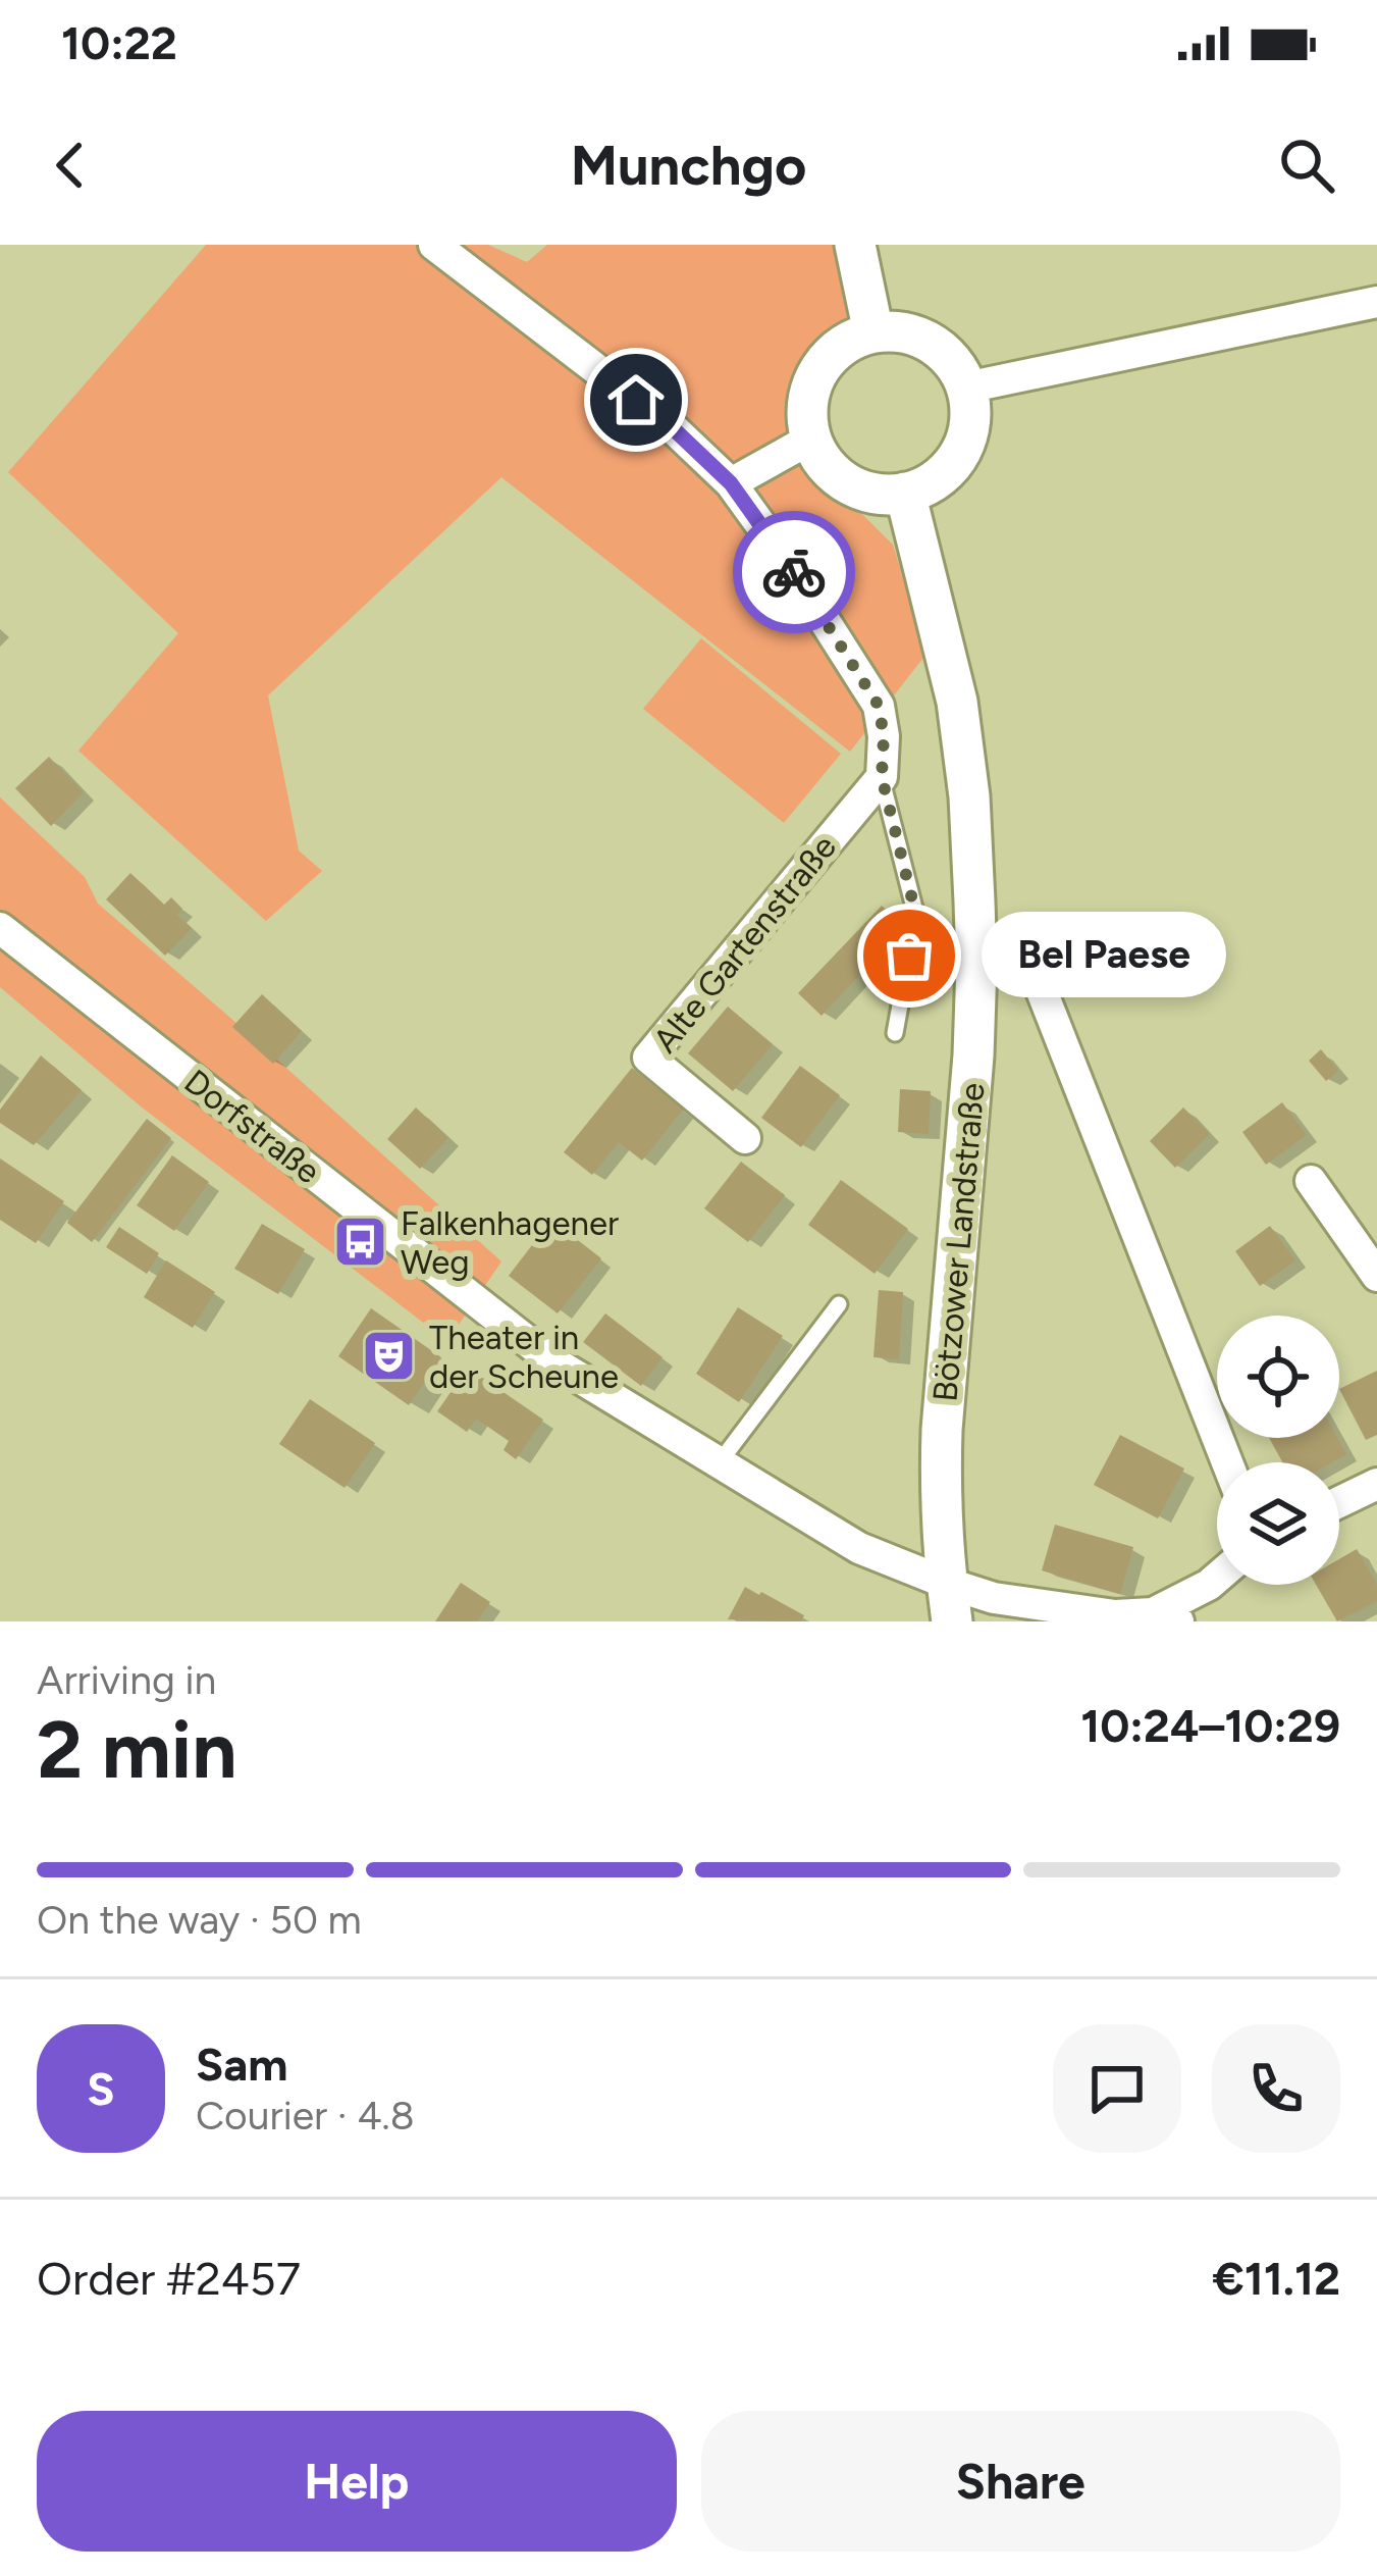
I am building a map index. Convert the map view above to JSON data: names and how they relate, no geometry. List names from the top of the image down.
{
  "streets": {
    "main road": ["Bötzower Landstraße"],
    "street": ["Alte Gartenstraße", "Dorfstraße"]
  },
  "crossings": [
    ["Dorfstraße", "Bötzower Landstraße"]
  ],
  "places": {
    "other": ["Bel Paese"],
    "bus stop": ["Falkenhagener Weg"],
    "theatre": ["Theater in der Scheune"]
  },
  "page": {
    "status": "10:22",
    "header": "Munchgo",
    "bubble": "Bel Paese",
    "heading": ["2 min", "Arriving in", "10:24–10:29"],
    "panel": [
      "Sam",
      "Courier · 4.8",
      "Order #2457",
      "€11.12"
    ],
    "bar": "On the way · 50 m",
    "round": "S",
    "buttons": ["Help", "Share"]
  }
}
